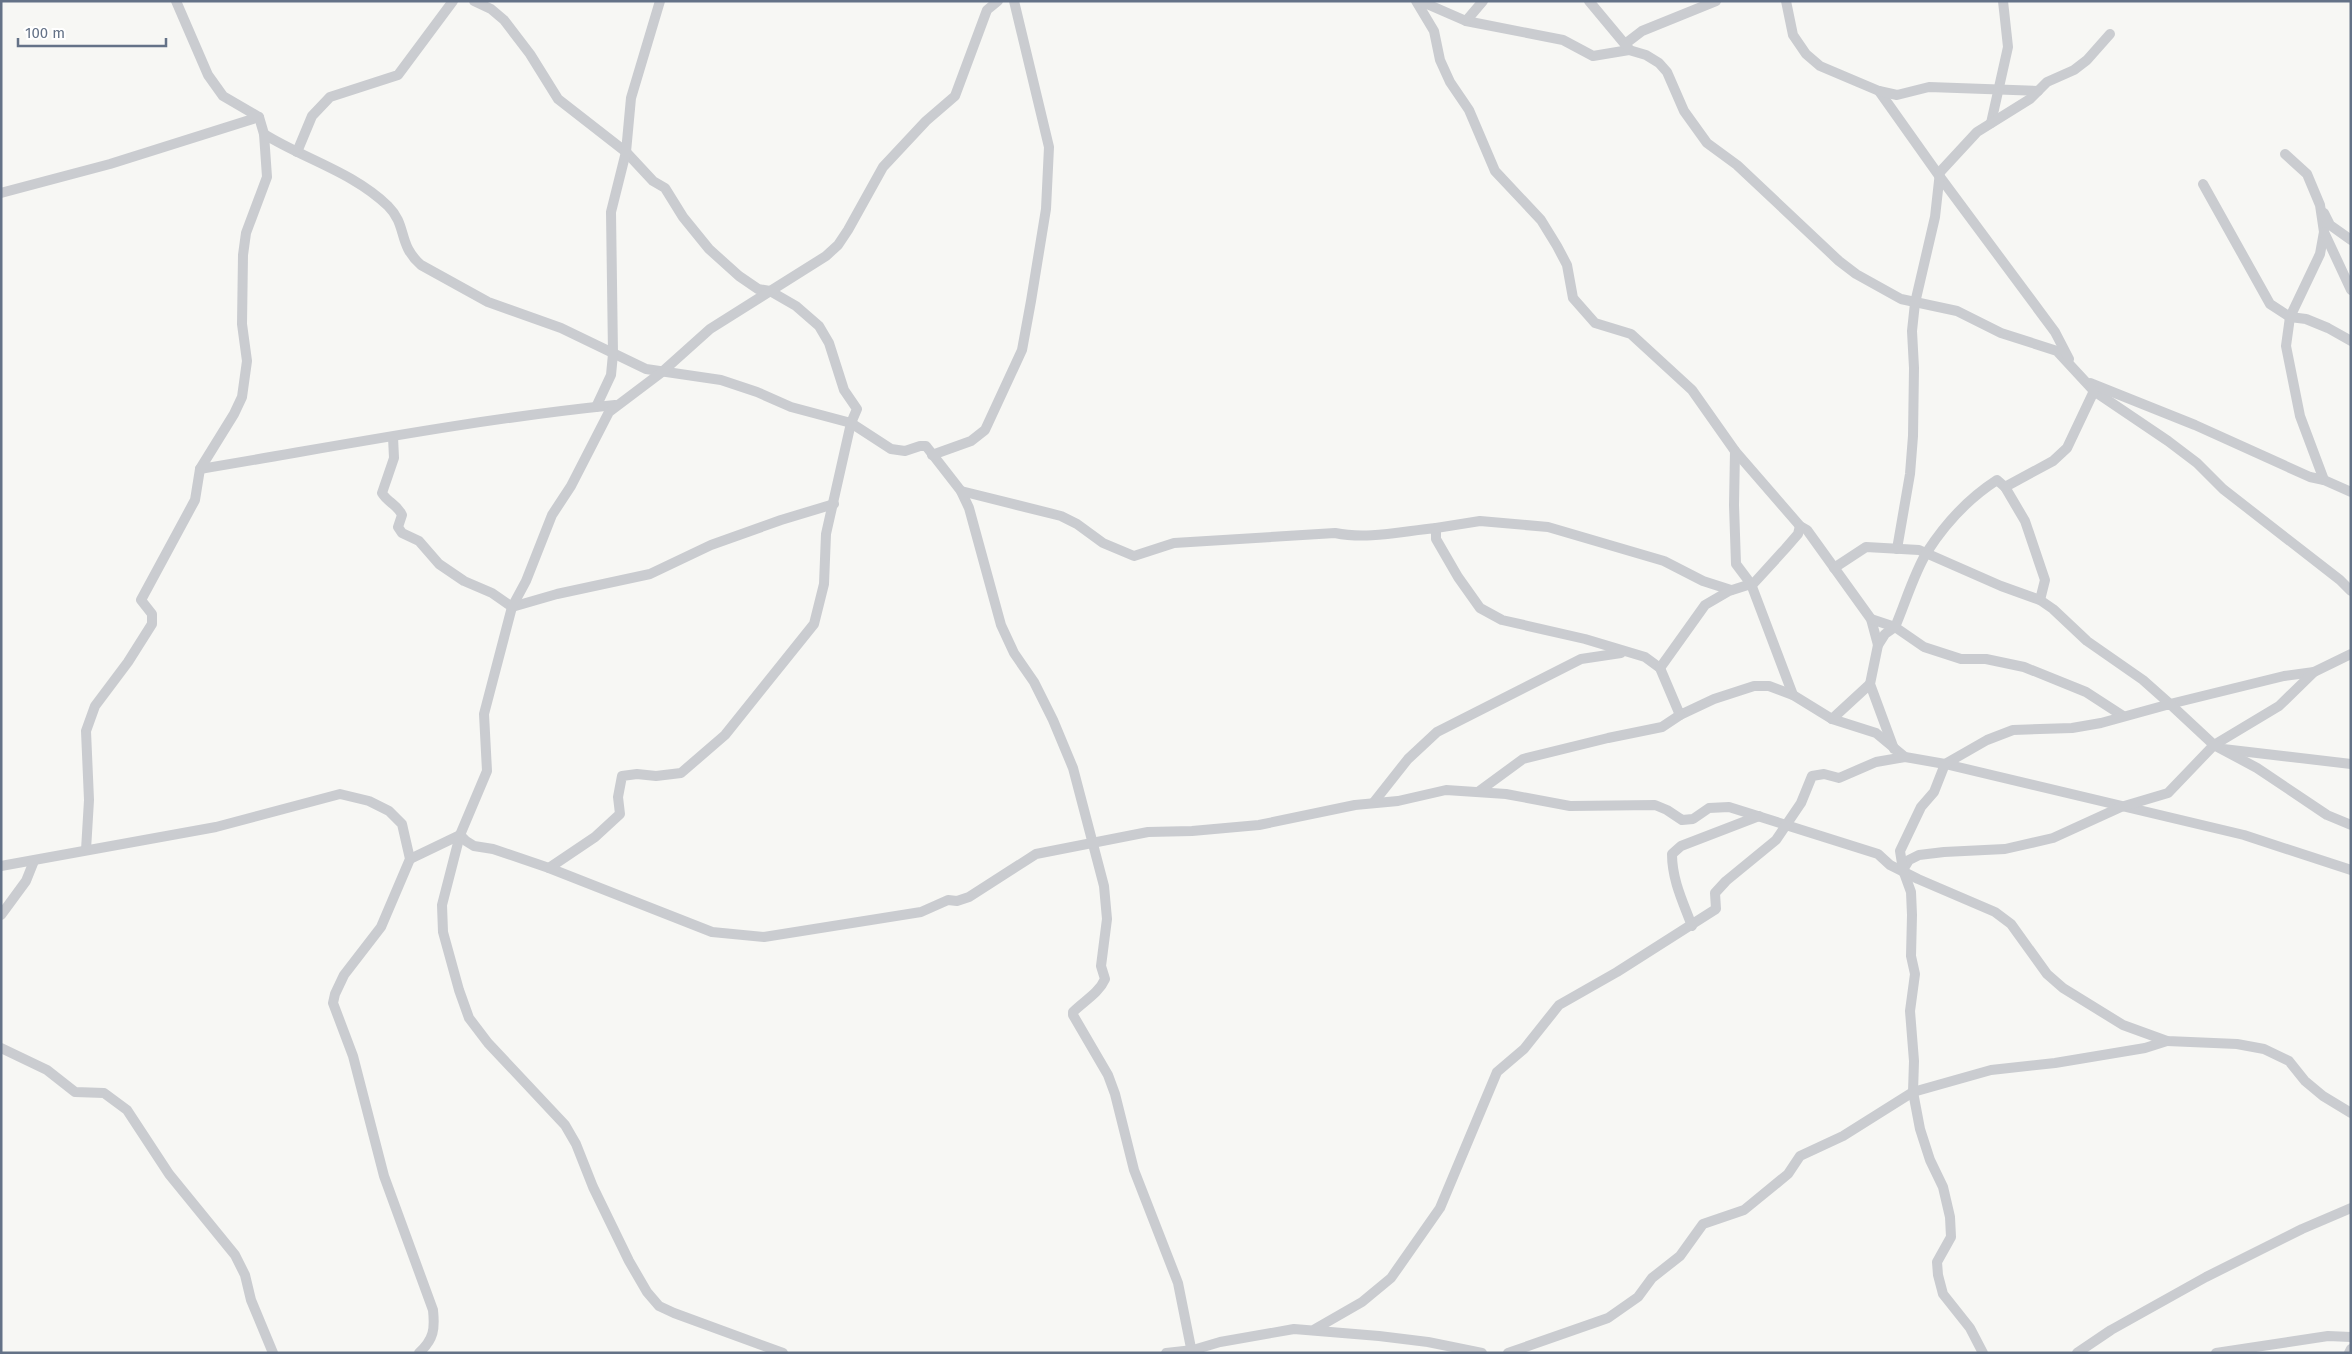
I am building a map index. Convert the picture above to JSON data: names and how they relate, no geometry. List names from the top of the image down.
{
  "scale_bar": "100 m"
}
